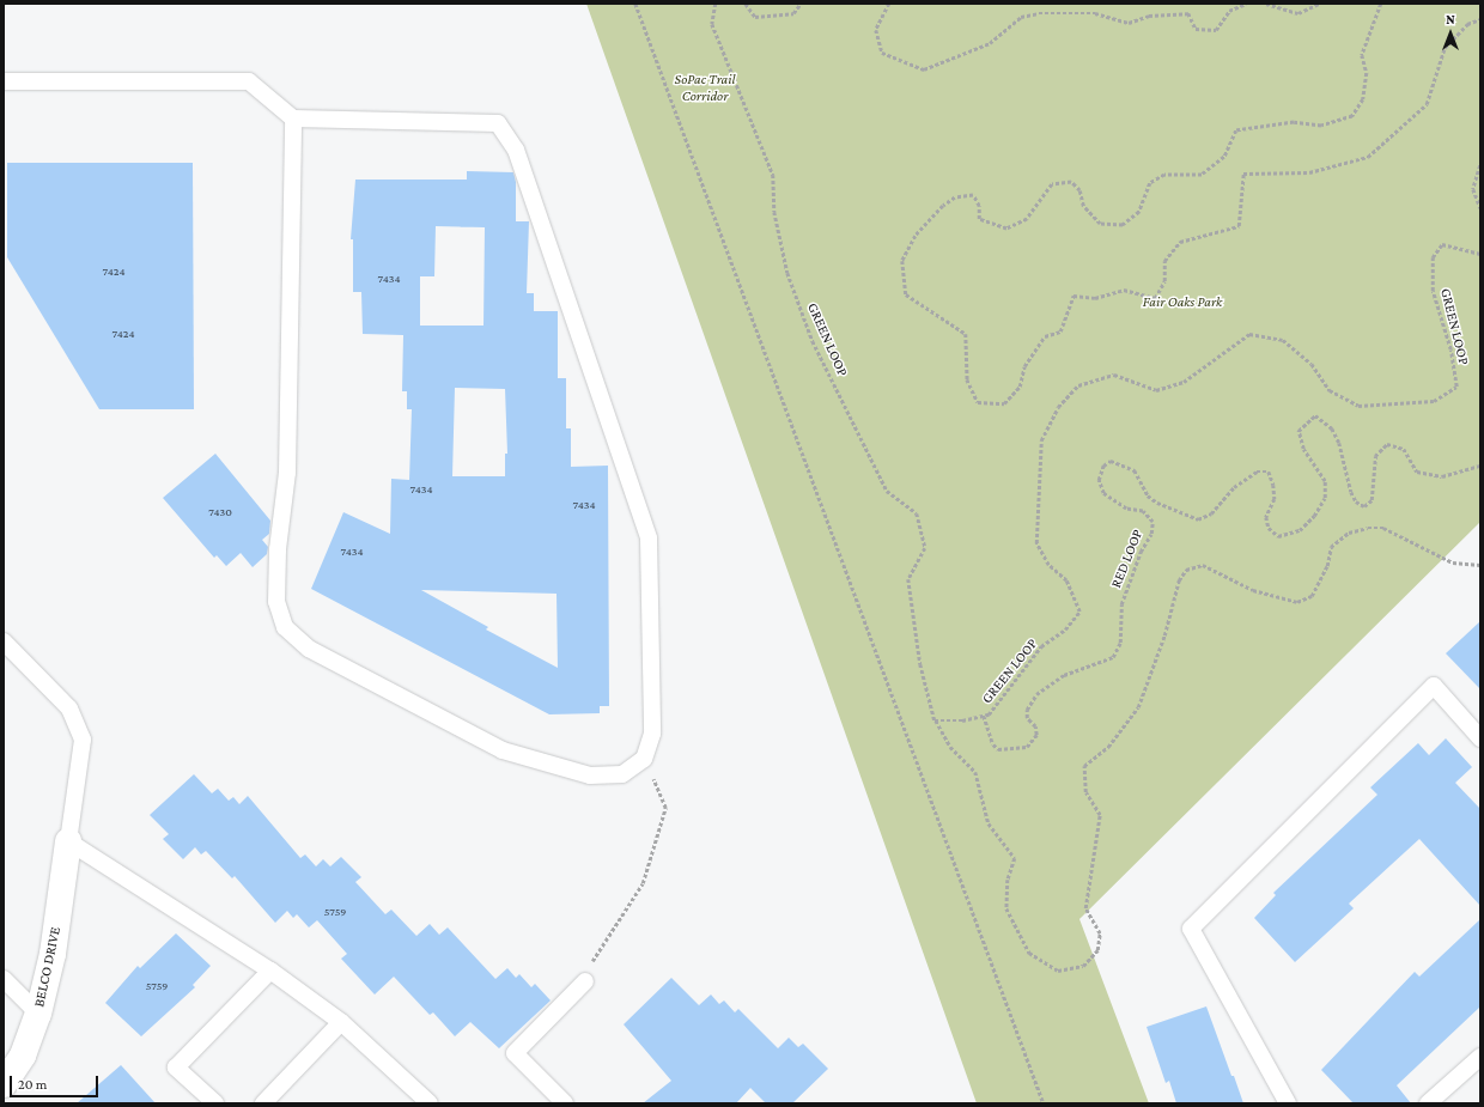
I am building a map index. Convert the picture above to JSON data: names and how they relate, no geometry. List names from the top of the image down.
{
  "streets": {
    "street": ["BELCO DRIVE"],
    "path": ["GREEN LOOP", "RED LOOP"]
  },
  "crossings": [
    ["GREEN LOOP", "RED LOOP"]
  ],
  "parks": ["SoPac Trail Corridor", "Fair Oaks Park"],
  "house_numbers": [
    "7424",
    "7434",
    "7424",
    "7434",
    "7434",
    "7430",
    "7434",
    "5759",
    "5759"
  ],
  "scale_bar": "20 m",
  "north": "top"
}
